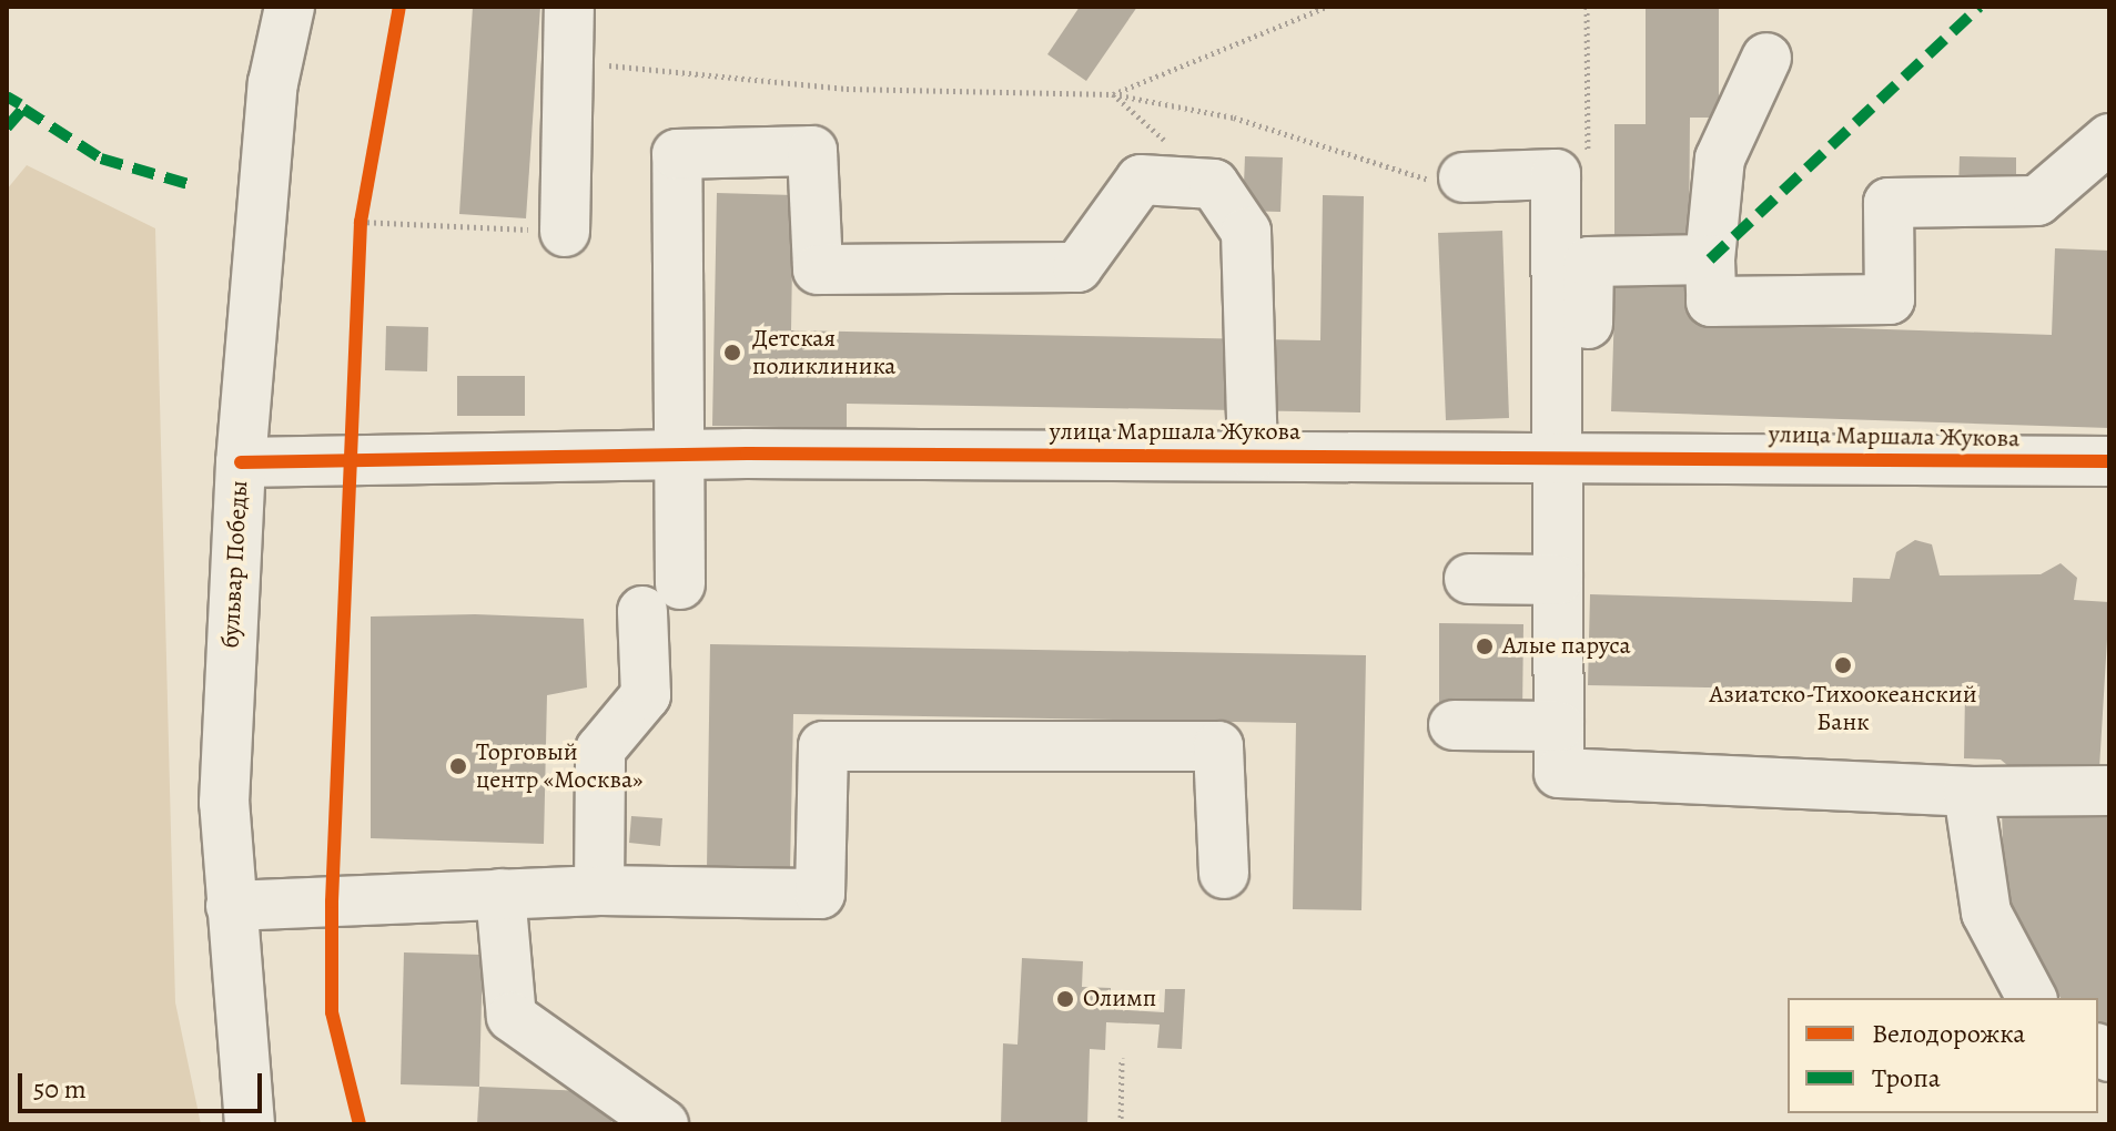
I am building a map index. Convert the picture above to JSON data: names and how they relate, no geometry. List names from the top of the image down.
{
  "streets": {
    "street": ["улица Маршала Жукова", "бульвар Победы"]
  },
  "crossings": [
    ["улица Маршала Жукова", "бульвар Победы"]
  ],
  "places": [
    "Детская поликлиника",
    "Алые паруса",
    "Азиатско-Тихоокеанский Банк",
    "Торговый центр «Москва»",
    "Олимп"
  ],
  "legend": ["Велодорожка", "Тропа"],
  "scale_bar": "50 m"
}
